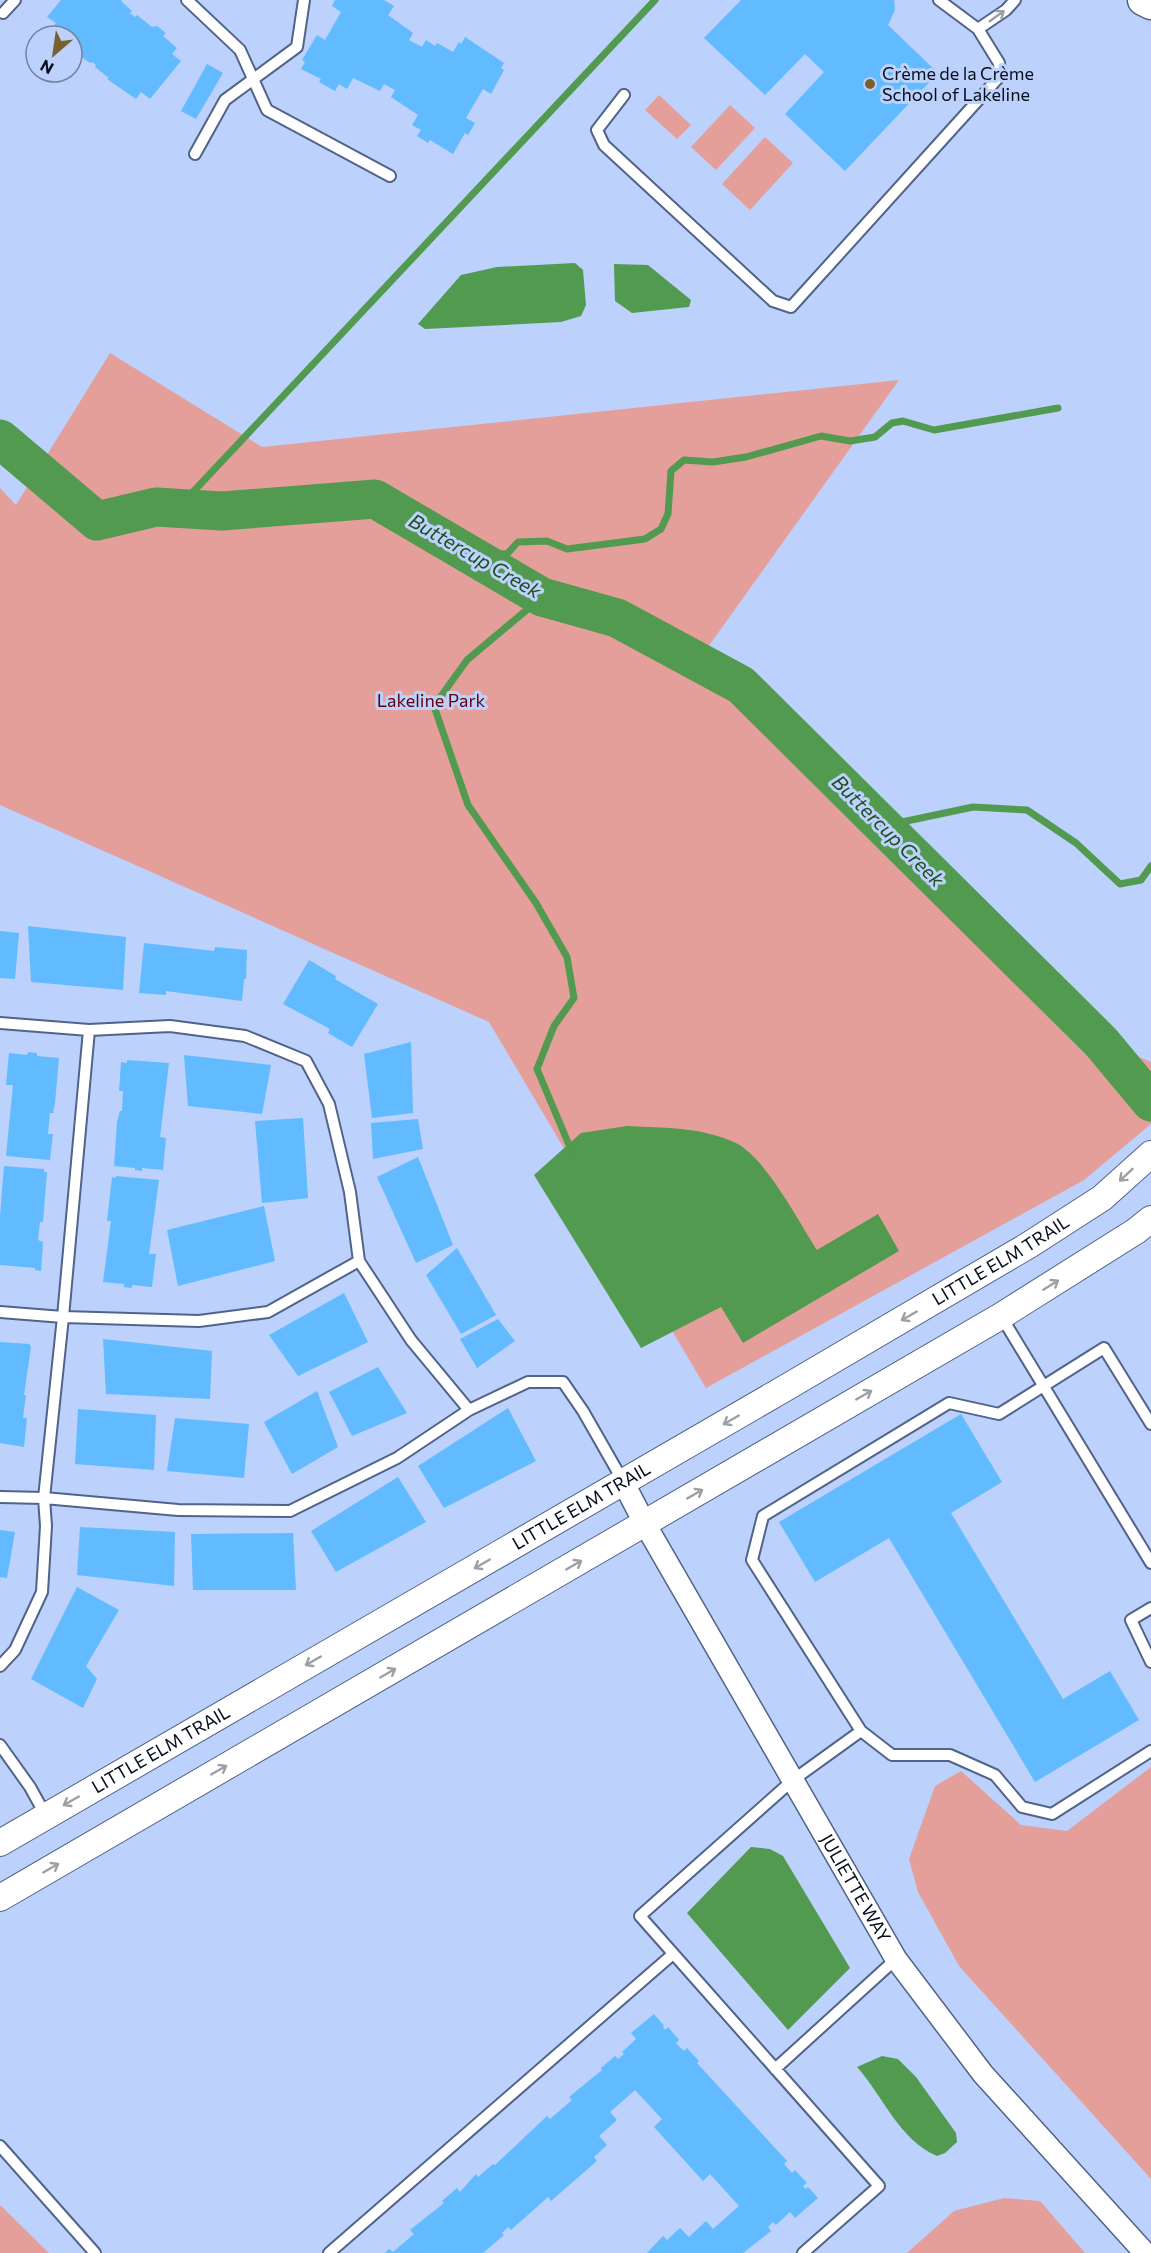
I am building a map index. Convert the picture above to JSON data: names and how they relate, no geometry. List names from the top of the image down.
{
  "streets": {
    "street": ["LITTLE ELM TRAIL", "JULIETTE WAY"]
  },
  "crossings": [
    ["LITTLE ELM TRAIL", "JULIETTE WAY"]
  ],
  "water": ["Buttercup Creek"],
  "parks": ["Lakeline Park"],
  "places": ["Crème de la Crème School of Lakeline"],
  "north": "bottom left"
}
